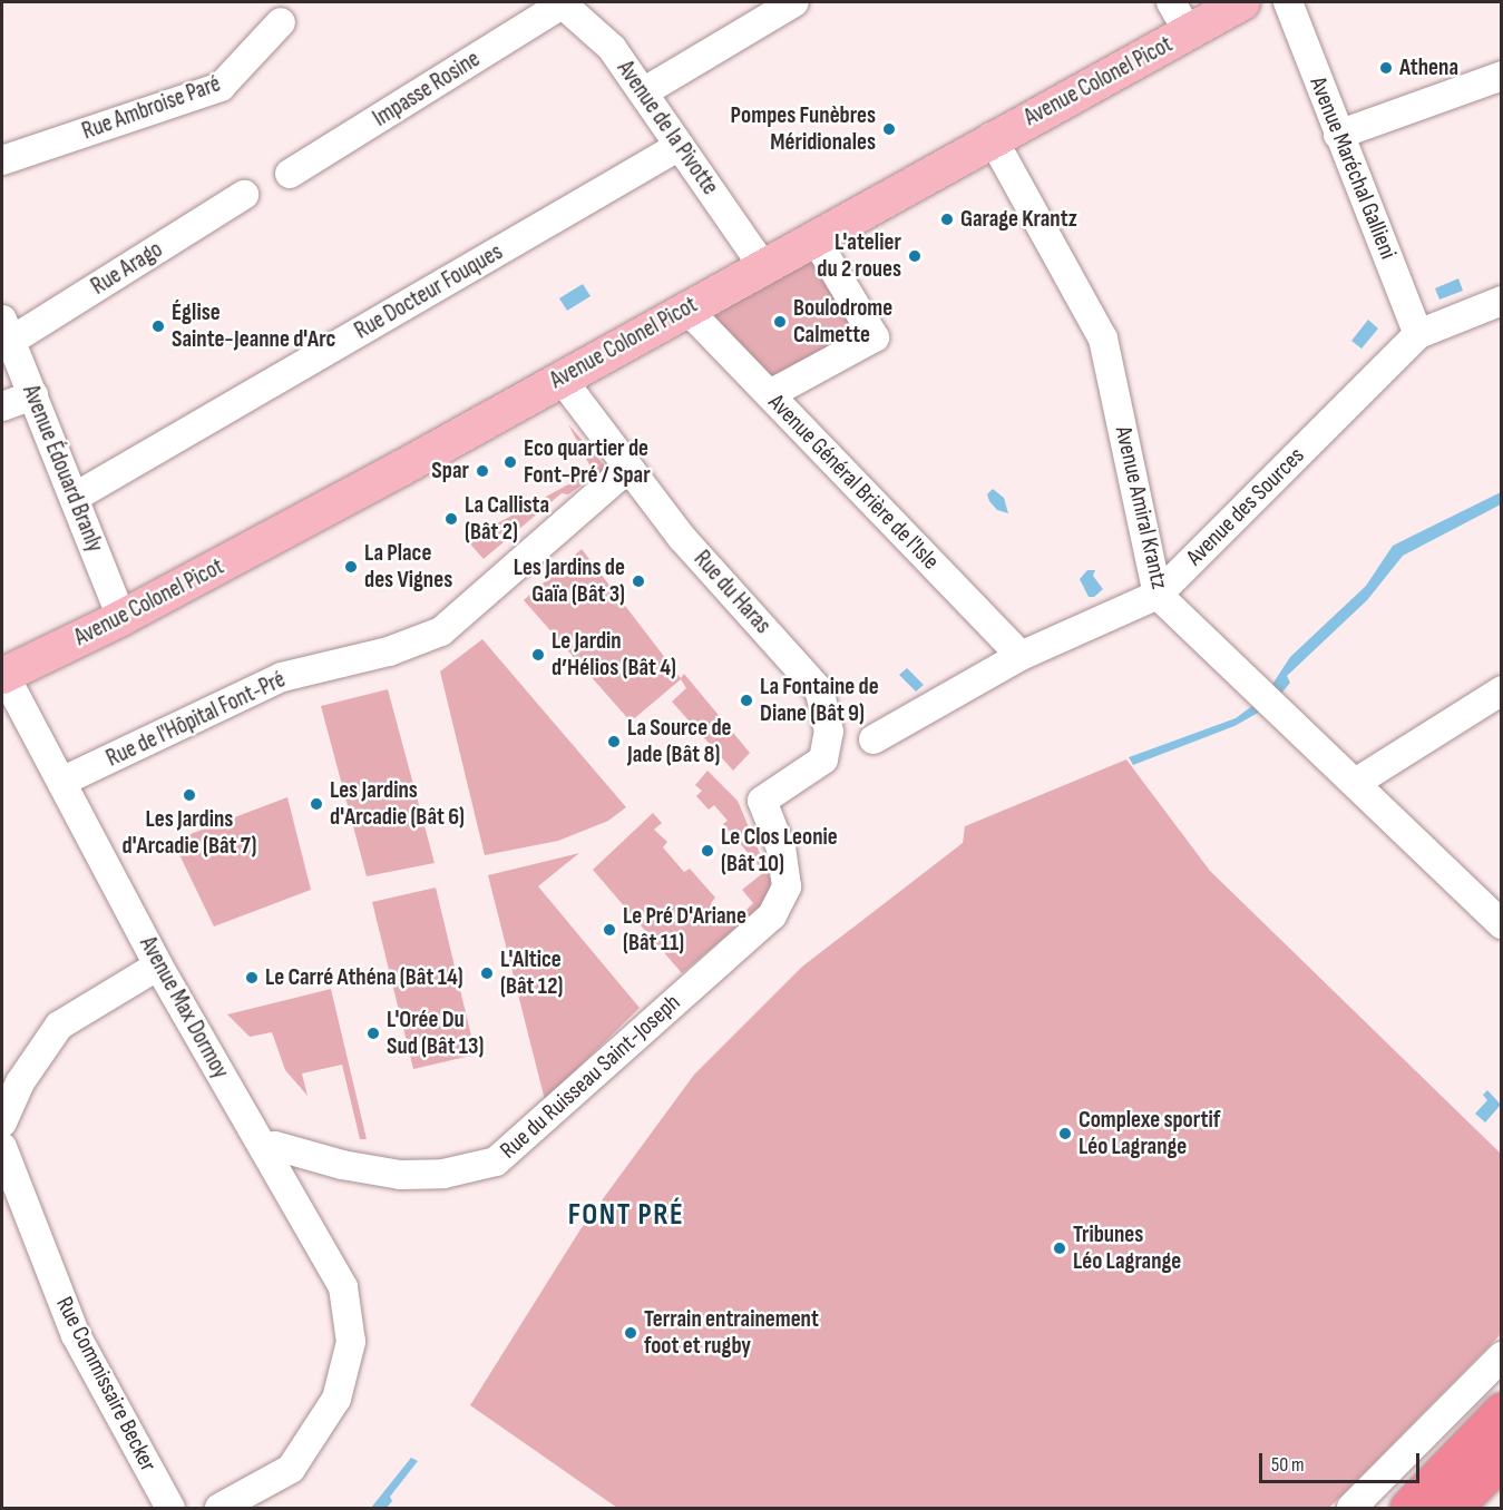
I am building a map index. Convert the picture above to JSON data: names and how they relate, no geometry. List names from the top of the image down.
{
  "streets": {
    "main road": ["Avenue Colonel Picot"],
    "street": [
      "Impasse Rosine",
      "Rue Ambroise Paré",
      "Avenue de la Pivotte",
      "Avenue Maréchal Gallieni",
      "Rue Arago",
      "Rue Docteur Fouques",
      "Avenue Édouard Branly",
      "Avenue Général Brière de l'Isle",
      "Avenue des Sources",
      "Avenue Amiral Krantz",
      "Rue du Haras",
      "Rue de l'Hôpital Font-Pré",
      "Avenue Max Dormoy",
      "Rue du Ruisseau Saint-Joseph",
      "Rue Commissaire Becker"
    ]
  },
  "crossings": [
    ["Avenue Colonel Picot", "Avenue de la Pivotte"],
    ["Avenue Colonel Picot", "Avenue Édouard Branly"],
    ["Avenue Colonel Picot", "Avenue Général Brière de l'Isle"],
    ["Avenue Colonel Picot", "Avenue Amiral Krantz"],
    ["Avenue Colonel Picot", "Rue du Haras"],
    ["Avenue Colonel Picot", "Avenue Max Dormoy"],
    ["Impasse Rosine", "Avenue de la Pivotte"],
    ["Avenue de la Pivotte", "Rue Docteur Fouques"],
    ["Avenue Maréchal Gallieni", "Avenue des Sources"],
    ["Rue Arago", "Avenue Édouard Branly"],
    ["Rue Docteur Fouques", "Avenue Édouard Branly"],
    ["Avenue Général Brière de l'Isle", "Avenue des Sources"],
    ["Avenue des Sources", "Avenue Amiral Krantz"],
    ["Rue du Haras", "Rue de l'Hôpital Font-Pré"],
    ["Rue du Haras", "Rue du Ruisseau Saint-Joseph"],
    ["Rue de l'Hôpital Font-Pré", "Avenue Max Dormoy"],
    ["Avenue Max Dormoy", "Rue du Ruisseau Saint-Joseph"]
  ],
  "districts": ["FONT PRÉ"],
  "places": [
    "Athena",
    "Pompes Funèbres Méridionales",
    "Garage Krantz",
    "L'atelier du 2 roues",
    "Boulodrome Calmette",
    "Église Sainte-Jeanne d'Arc",
    "Eco quartier de Font-Pré / Spar",
    "Spar",
    "La Callista (Bât 2)",
    "La Place des Vignes",
    "Les Jardins de Gaïa (Bât 3)",
    "Le Jardin d’Hélios (Bât 4)",
    "La Fontaine de Diane (Bât 9)",
    "La Source de Jade (Bât 8)",
    "Les Jardins d'Arcadie (Bât 7)",
    "Les Jardins d'Arcadie (Bât 6)",
    "Le Clos Leonie (Bât 10)",
    "Le Pré D'Ariane (Bât 11)",
    "L'Altice (Bât 12)",
    "Le Carré Athéna (Bât 14)",
    "L'Orée Du Sud (Bât 13)",
    "Complexe sportif Léo Lagrange",
    "Tribunes Léo Lagrange",
    "Terrain entrainement foot et rugby"
  ],
  "scale_bar": "50 m"
}
